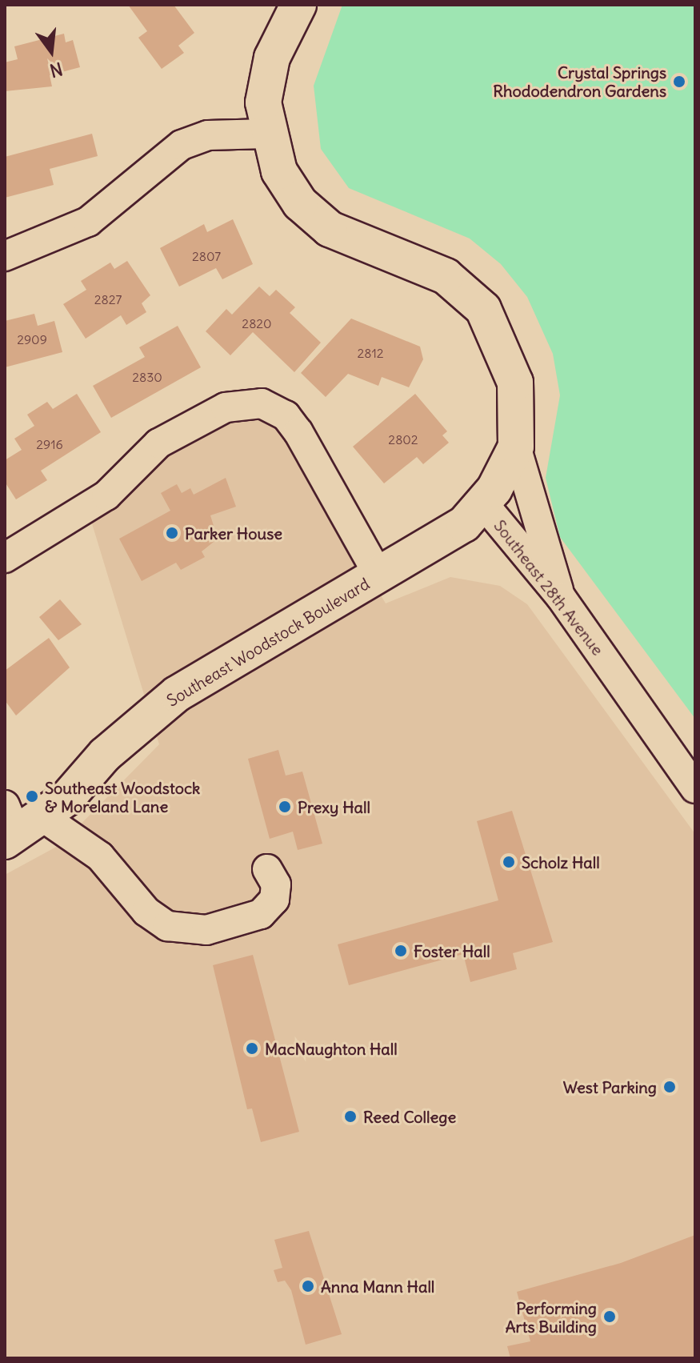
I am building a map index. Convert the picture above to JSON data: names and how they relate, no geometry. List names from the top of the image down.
{
  "streets": {
    "main road": ["Southeast 28th Avenue", "Southeast Woodstock Boulevard"]
  },
  "crossings": [
    ["Southeast 28th Avenue", "Southeast Woodstock Boulevard"]
  ],
  "places": [
    "Crystal Springs Rhododendron Gardens",
    "Parker House",
    "Southeast Woodstock & Moreland Lane",
    "Prexy Hall",
    "Scholz Hall",
    "Foster Hall",
    "MacNaughton Hall",
    "West Parking",
    "Reed College",
    "Anna Mann Hall",
    "Performing Arts Building"
  ],
  "house_numbers": [
    "2807",
    "2827",
    "2820",
    "2909",
    "2812",
    "2830",
    "2802",
    "2916"
  ],
  "north": "bottom"
}
